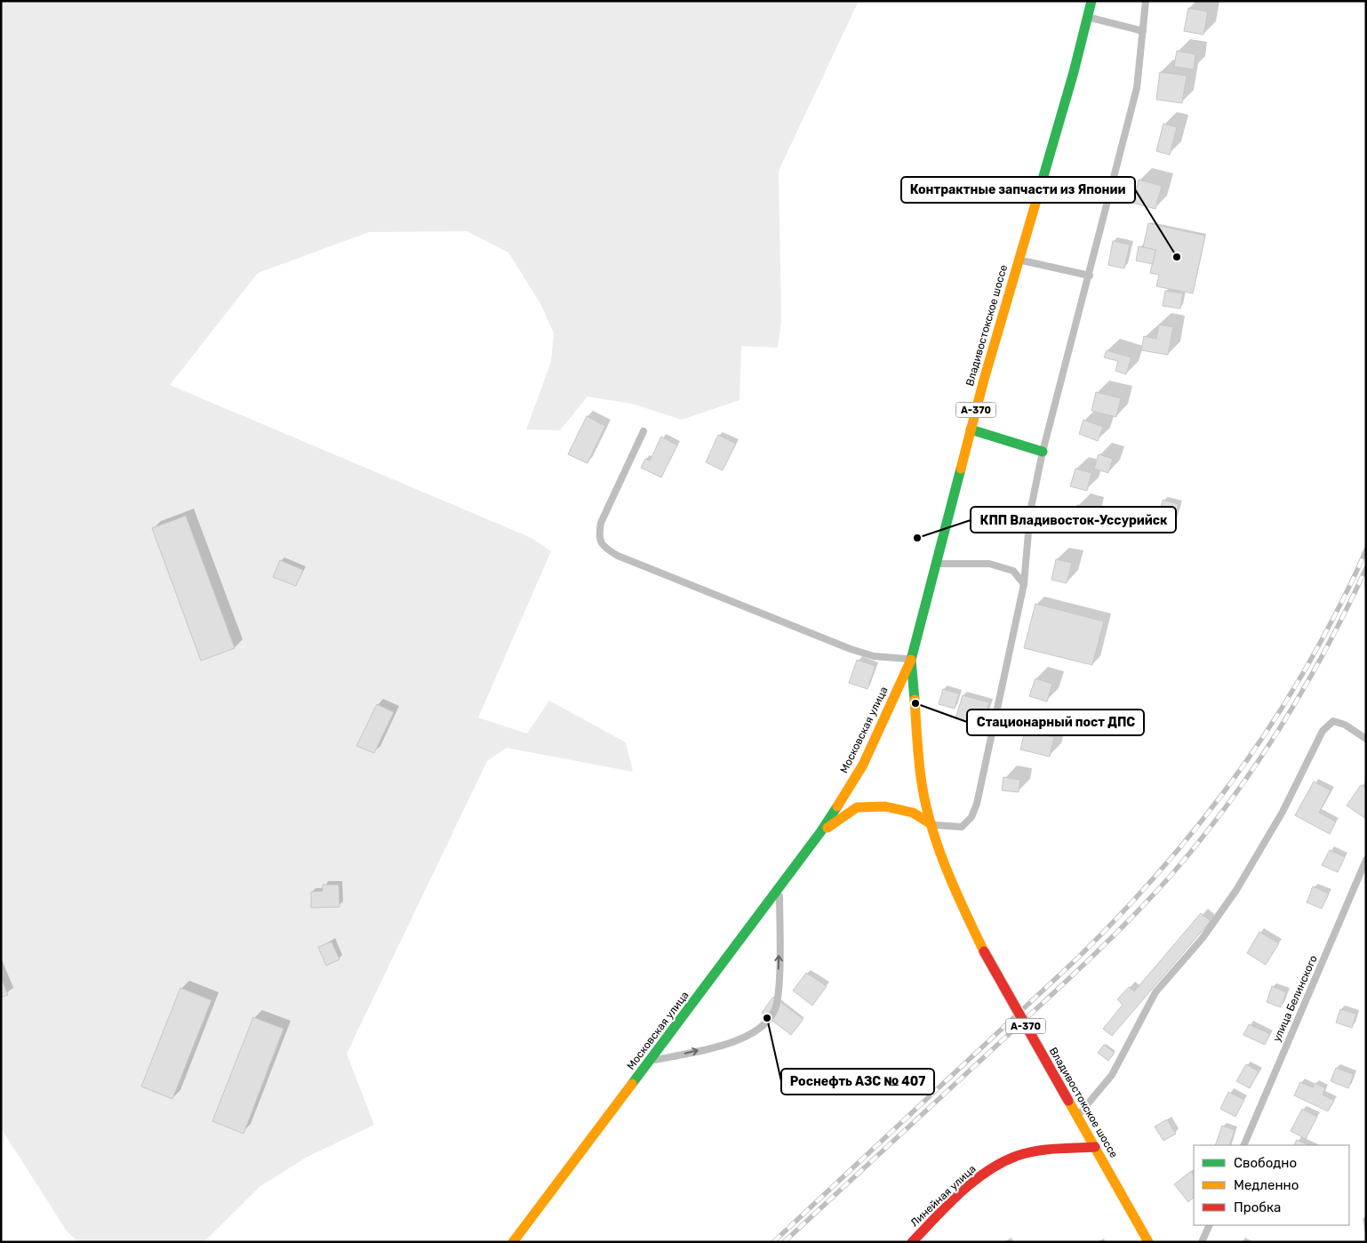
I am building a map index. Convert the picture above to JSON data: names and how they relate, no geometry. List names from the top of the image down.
{
  "streets": {
    "main road": [
      "Владивостокское шоссе",
      "А-370",
      "Московская улица",
      "Линейная улица"
    ],
    "lane": ["улица Белинского"]
  },
  "crossings": [
    ["Владивостокское шоссе", "Московская улица"],
    ["Владивостокское шоссе", "Линейная улица"]
  ],
  "places": [
    "Контрактные запчасти из Японии",
    "КПП Владивосток-Уссурийск",
    "Стационарный пост ДПС",
    "Роснефть АЗС № 407"
  ],
  "legend": ["Свободно", "Медленно", "Пробка"]
}
